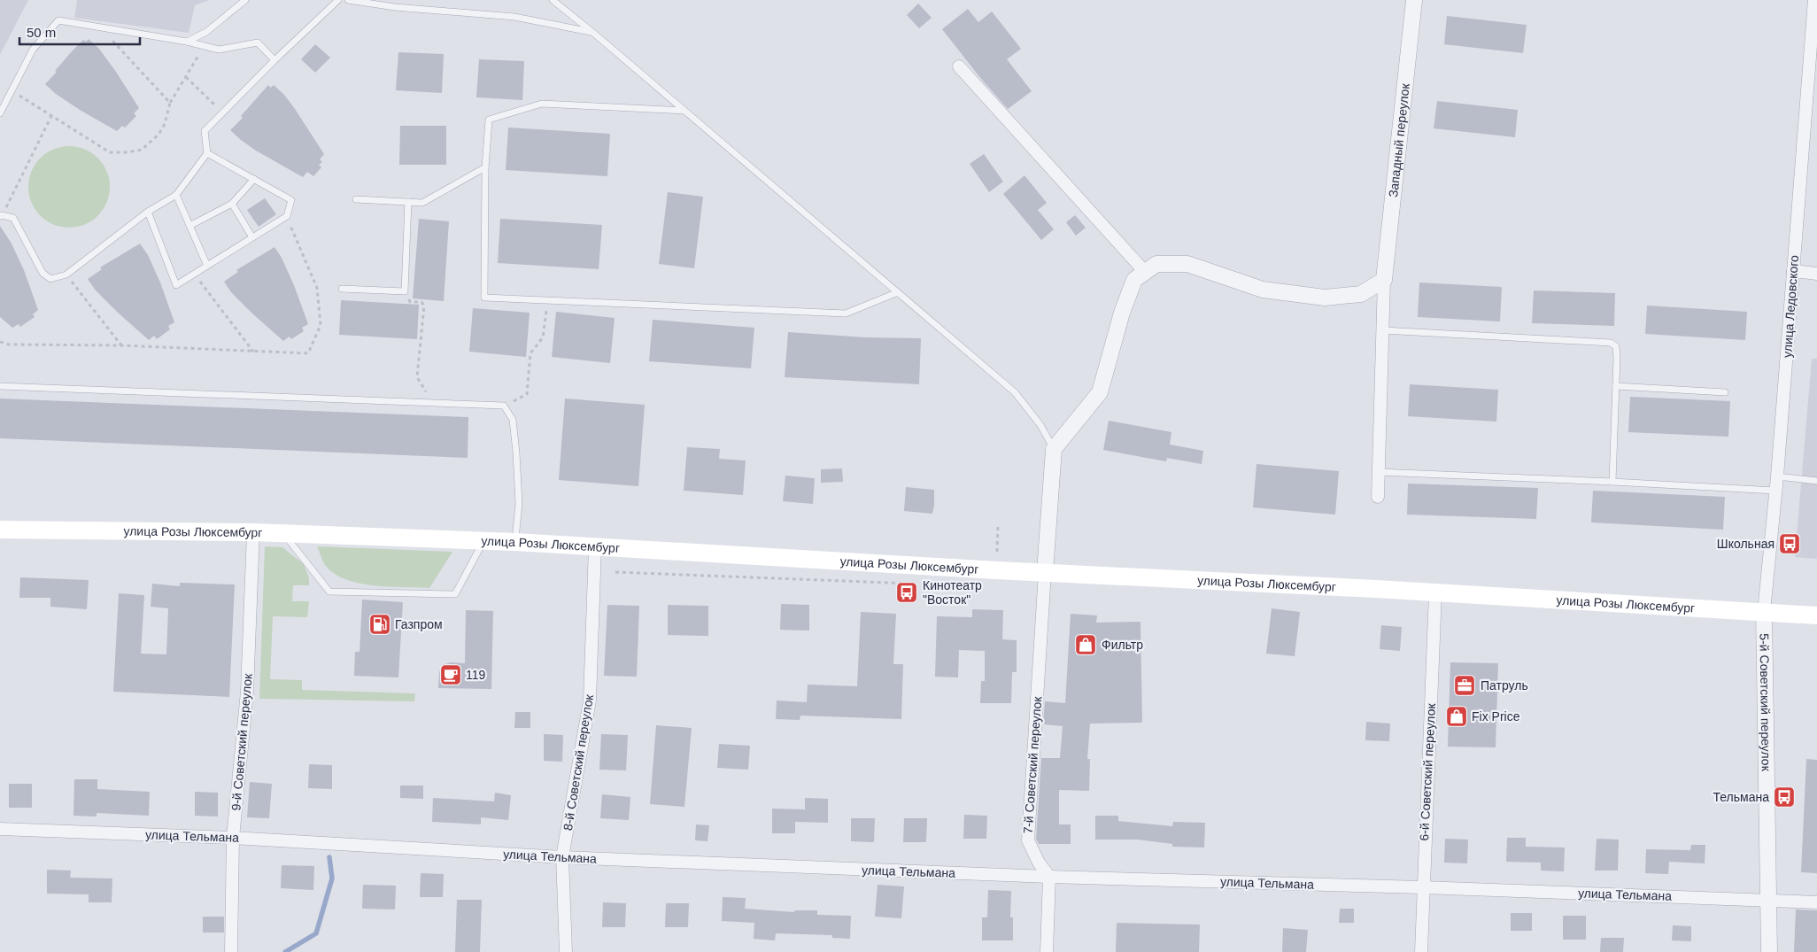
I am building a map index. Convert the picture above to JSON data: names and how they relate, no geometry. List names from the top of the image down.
{
  "streets": {
    "main road": ["улица Розы Люксембург"],
    "street": [
      "Западный переулок",
      "улица Ледовского",
      "5-й Советский переулок",
      "9-й Советский переулок",
      "8-й Советский переулок",
      "7-й Советский переулок",
      "6-й Советский переулок",
      "улица Тельмана"
    ]
  },
  "crossings": [
    ["улица Ледовского", "улица Розы Люксембург"],
    ["улица Ледовского", "5-й Советский переулок"],
    ["улица Розы Люксембург", "5-й Советский переулок"],
    ["улица Розы Люксембург", "9-й Советский переулок"],
    ["улица Розы Люксембург", "8-й Советский переулок"],
    ["улица Розы Люксембург", "7-й Советский переулок"],
    ["улица Розы Люксембург", "6-й Советский переулок"],
    ["5-й Советский переулок", "улица Тельмана"],
    ["9-й Советский переулок", "улица Тельмана"],
    ["8-й Советский переулок", "улица Тельмана"],
    ["7-й Советский переулок", "улица Тельмана"],
    ["6-й Советский переулок", "улица Тельмана"]
  ],
  "places": {
    "bus stop": ["Школьная", "Кинотеатр \"Восток\"", "Тельмана"],
    "fuel station": ["Газпром"],
    "shop": ["Фильтр", "Fix Price"],
    "cafe": ["119"],
    "office": ["Патруль"]
  },
  "scale_bar": "50 m"
}
